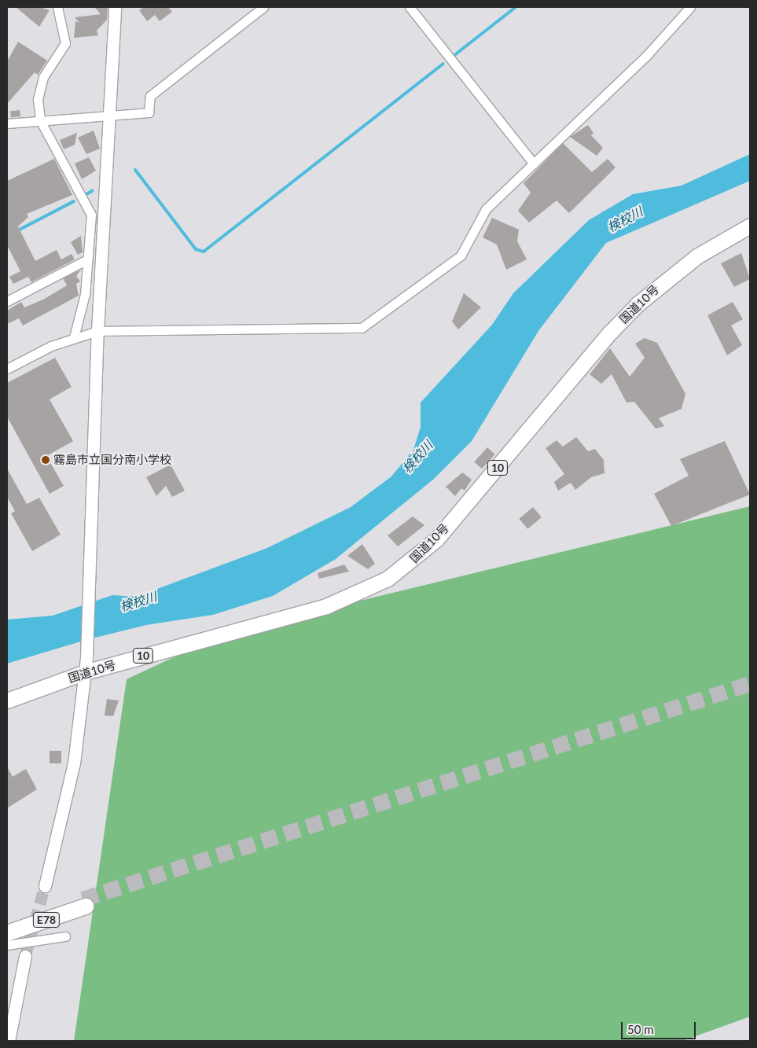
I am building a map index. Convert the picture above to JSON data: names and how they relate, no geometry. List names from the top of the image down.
{
  "streets": {
    "highway": ["国道10号", "10", "E78"]
  },
  "water": ["検校川"],
  "places": ["霧島市立国分南小学校"],
  "scale_bar": "50 m"
}
